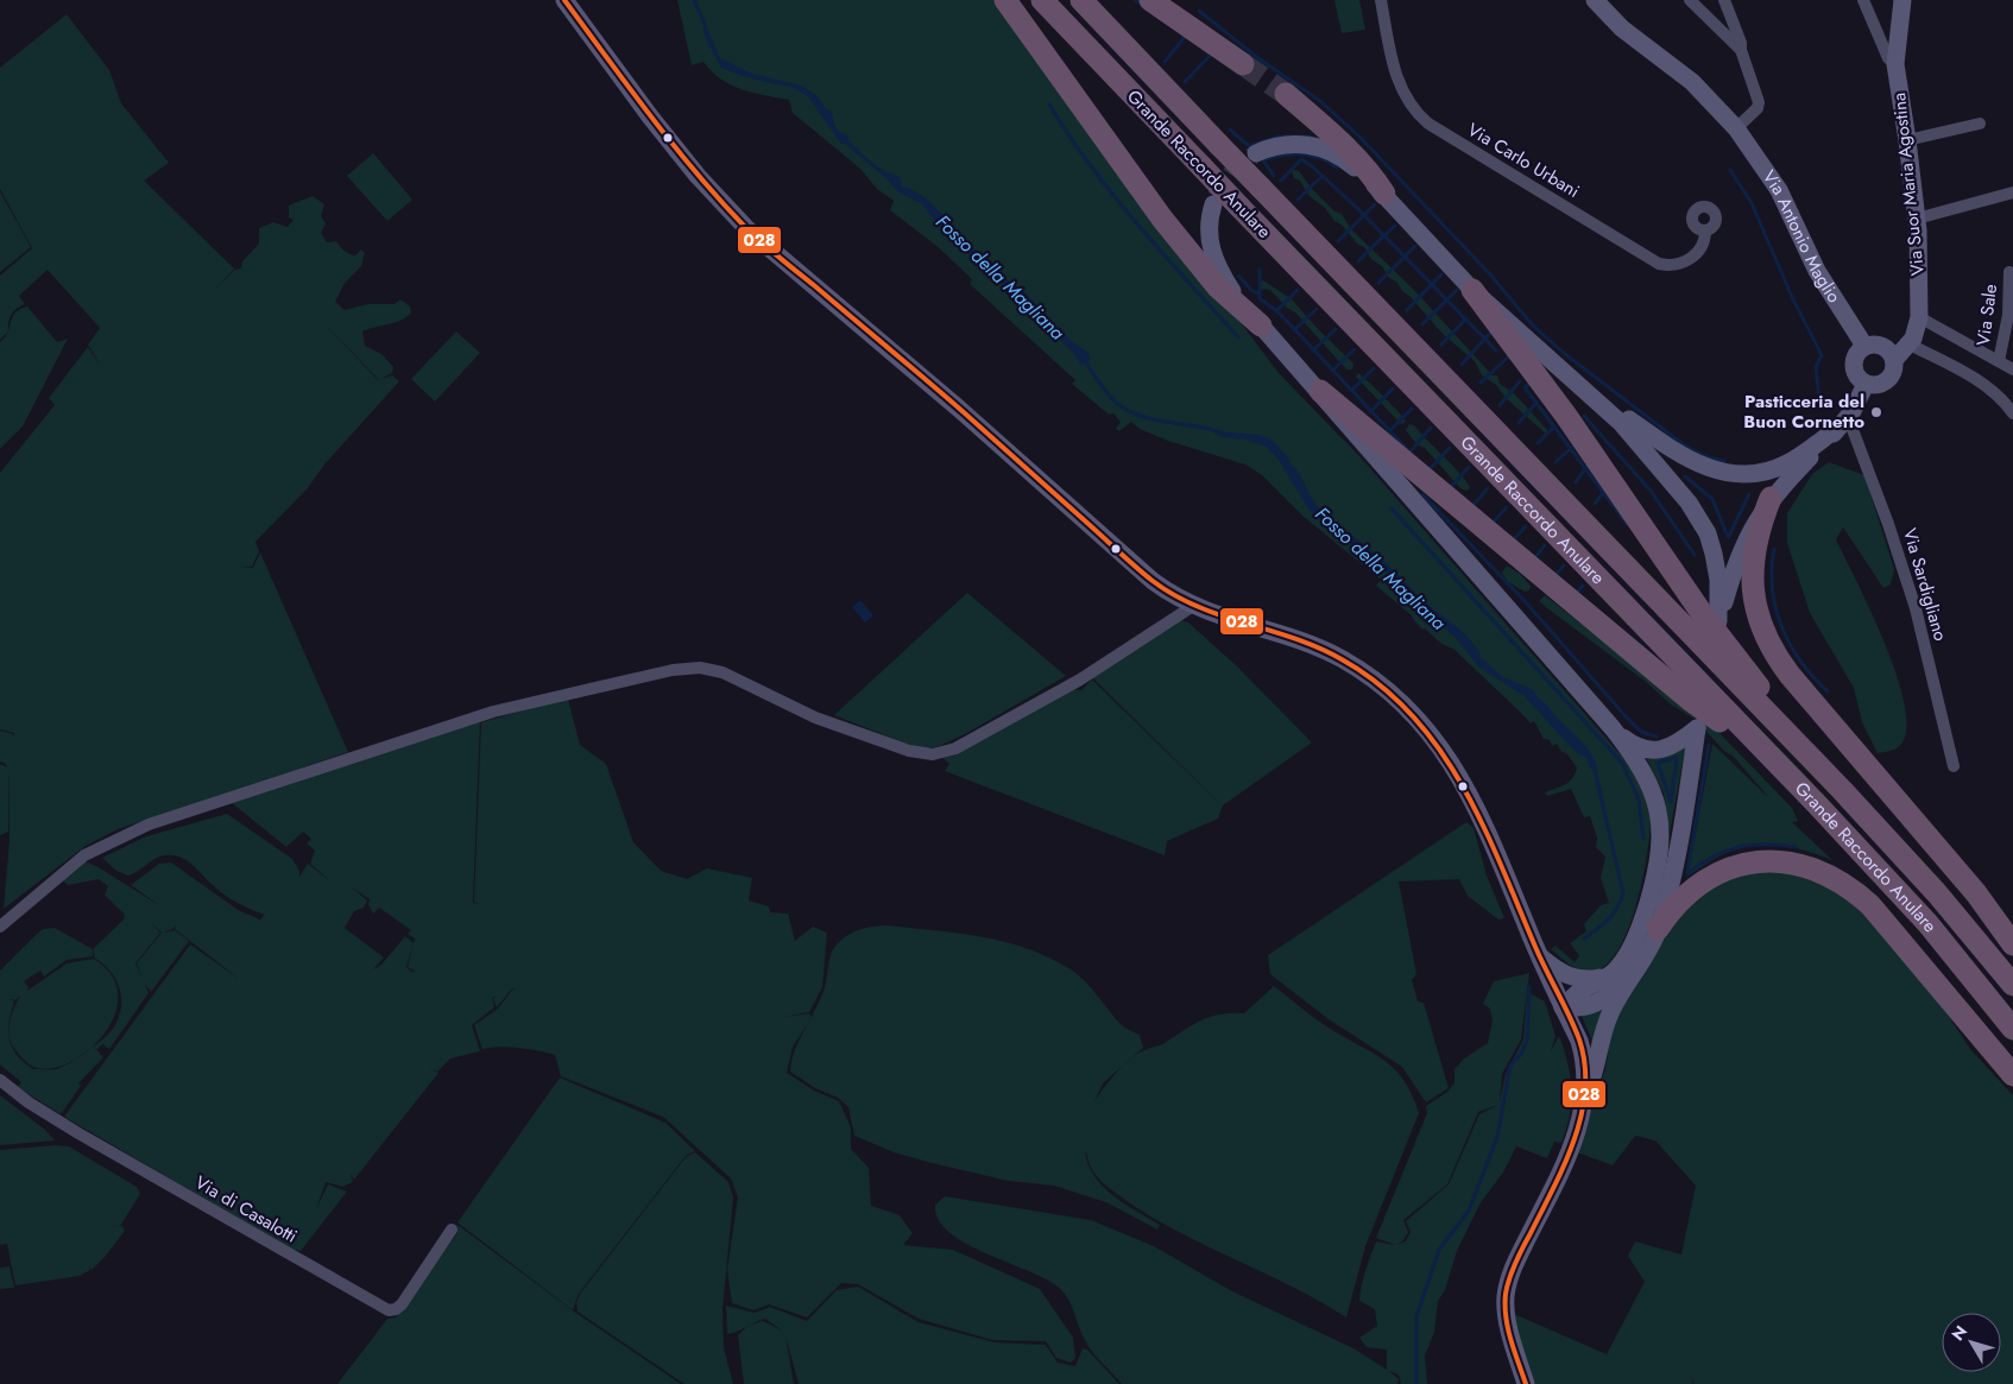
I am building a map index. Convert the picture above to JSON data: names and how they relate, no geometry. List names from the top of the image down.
{
  "streets": {
    "highway": ["Grande Raccordo Anulare"],
    "main road": ["Via Suor Maria Agostina", "Via Antonio Maglio"],
    "street": [
      "Via Carlo Urbani",
      "Via Sale",
      "Via Sardigliano",
      "Via di Casalotti"
    ]
  },
  "crossings": [
    ["Via Suor Maria Agostina", "Via Antonio Maglio"]
  ],
  "water": ["Fosso della Magliana"],
  "places": ["Pasticceria del Buon Cornetto"],
  "lines": ["transit line 028"],
  "north": "top left"
}
